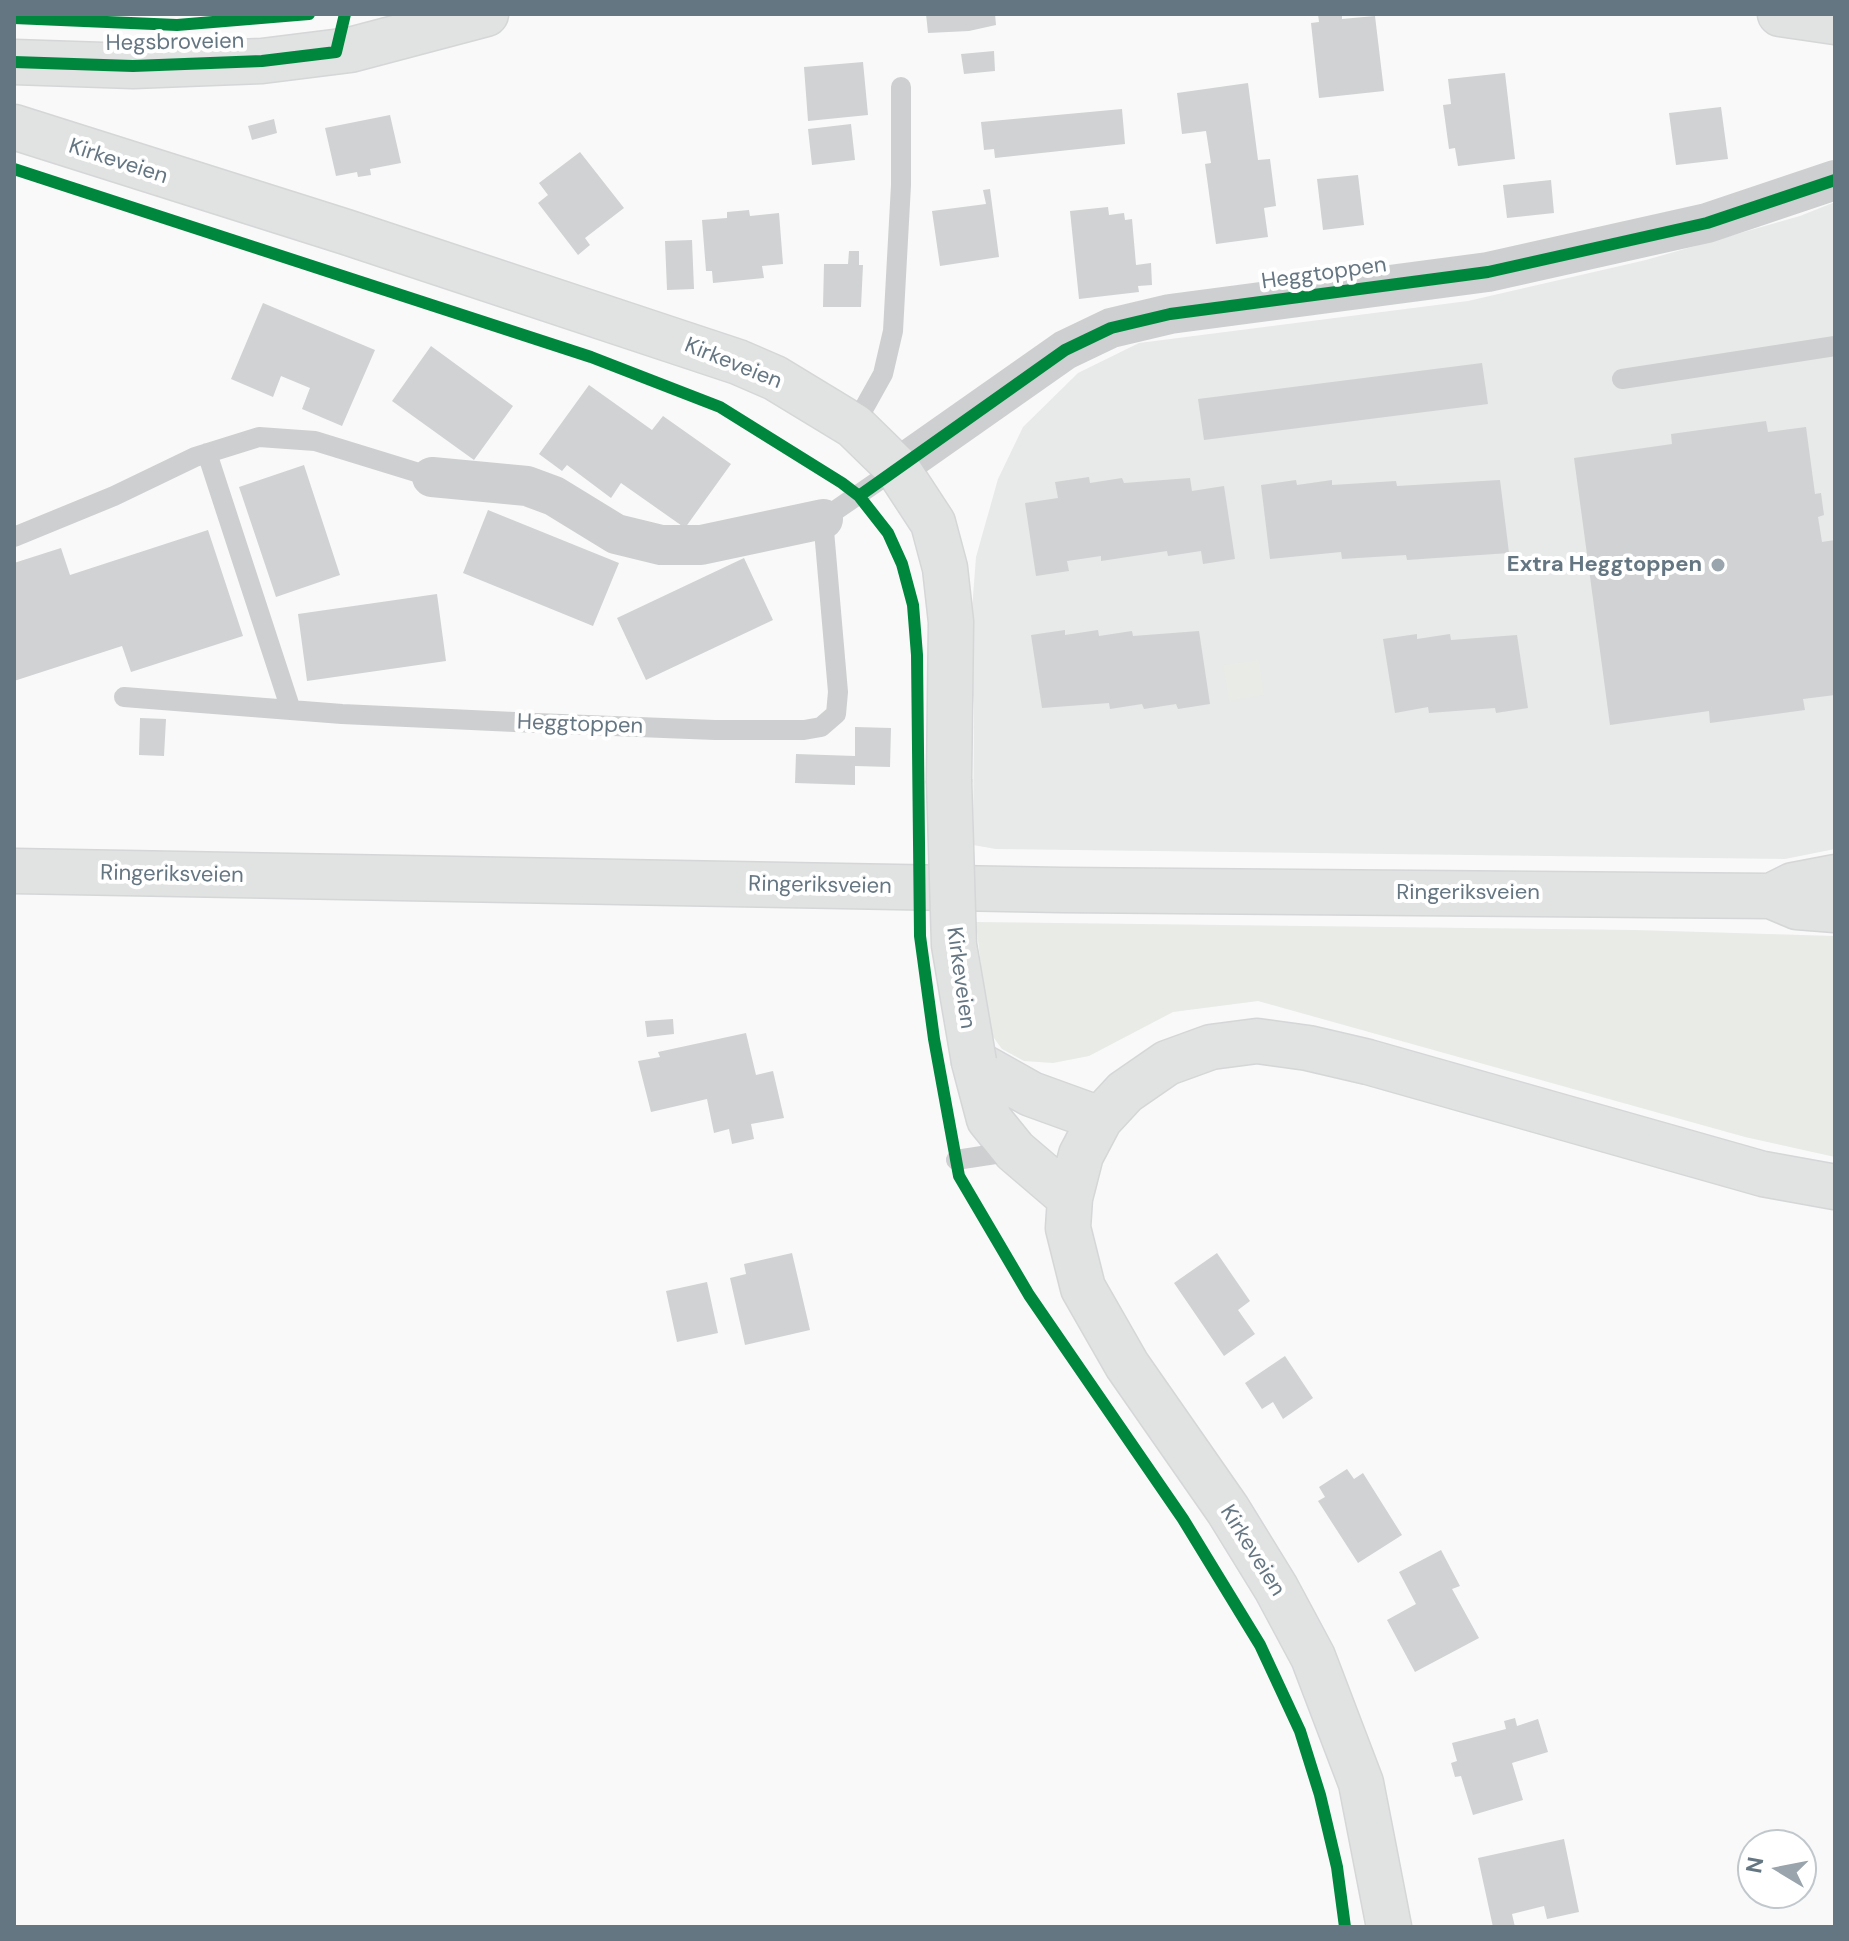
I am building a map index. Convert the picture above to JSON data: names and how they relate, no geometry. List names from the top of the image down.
{
  "streets": {
    "main road": ["Hegsbroveien", "Kirkeveien", "Ringeriksveien"],
    "street": ["Heggtoppen"]
  },
  "crossings": [
    ["Kirkeveien", "Heggtoppen"]
  ],
  "places": ["Extra Heggtoppen"],
  "north": "left"
}
